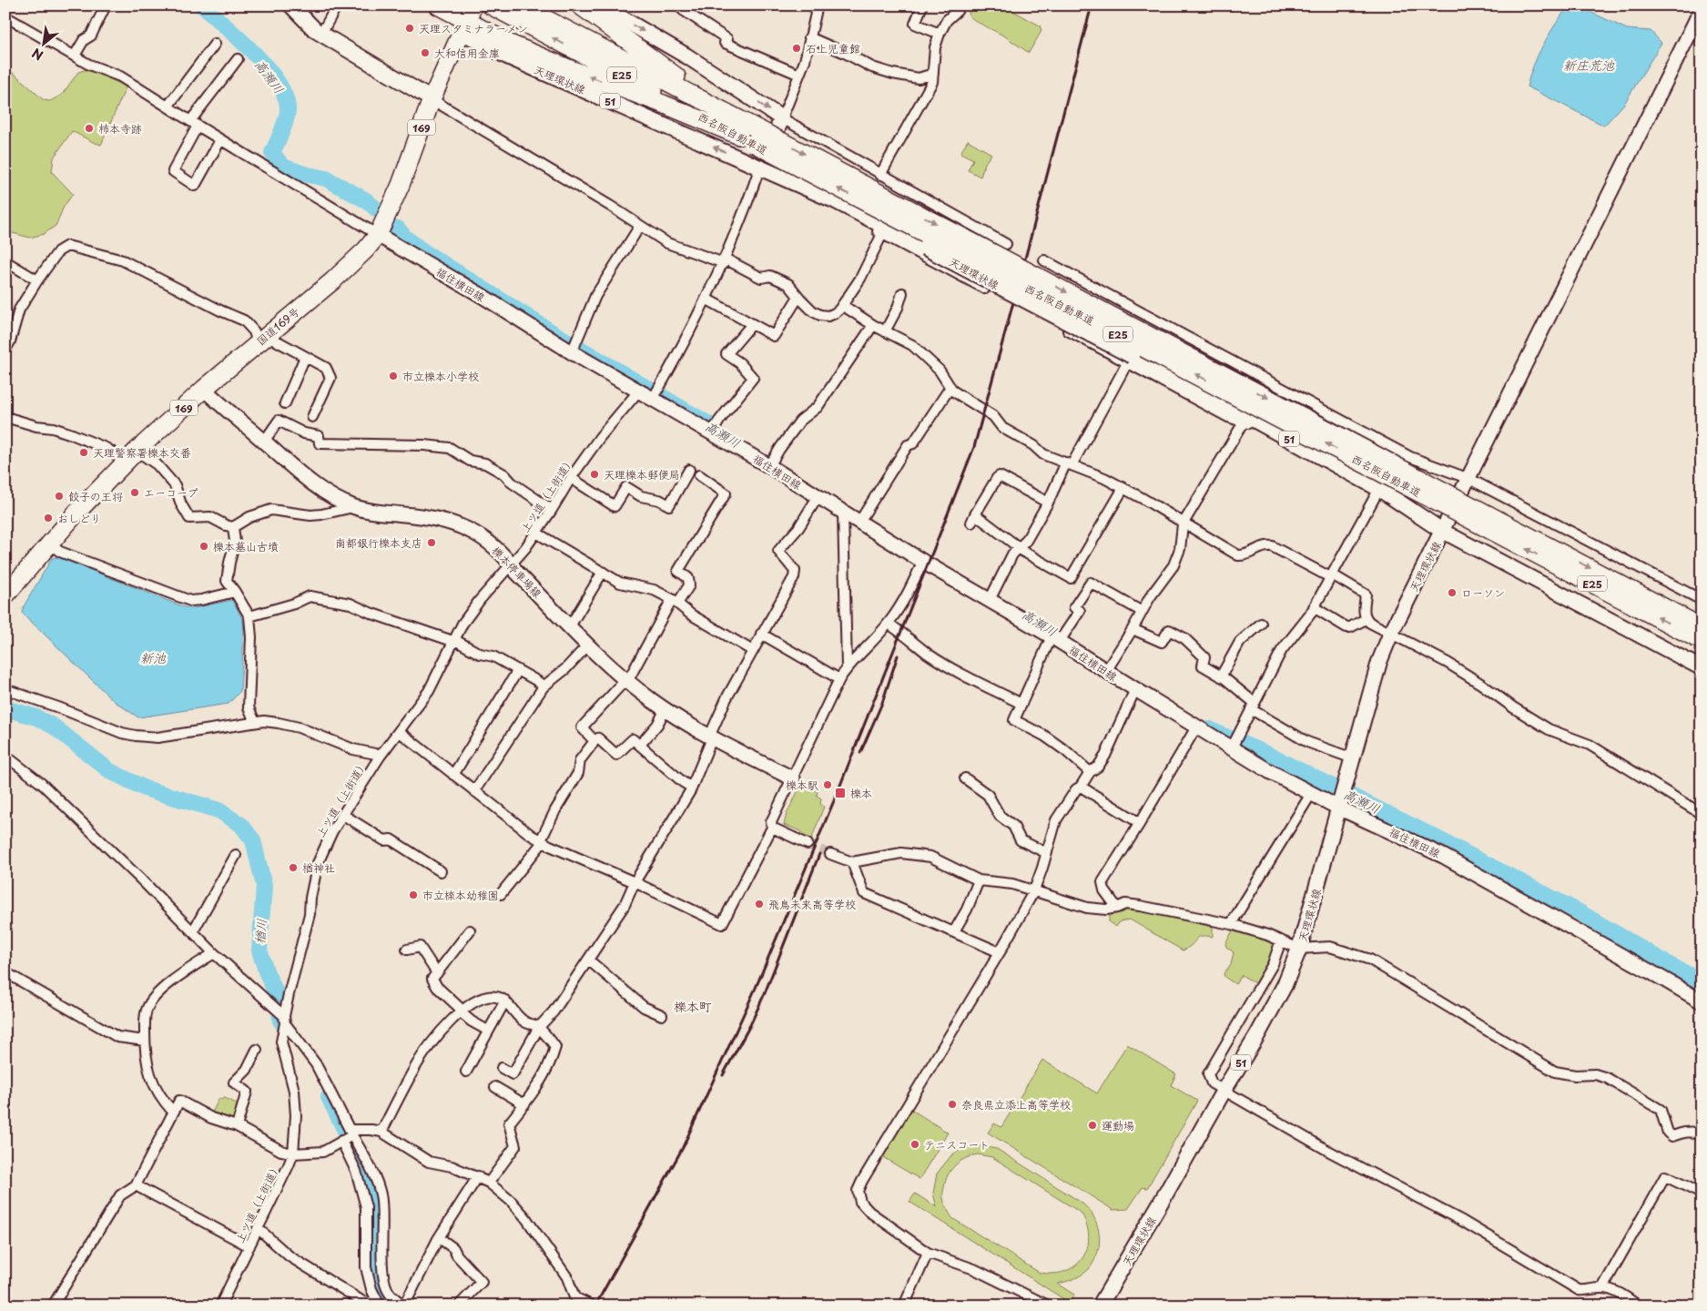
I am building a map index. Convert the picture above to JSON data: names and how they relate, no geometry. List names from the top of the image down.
{
  "streets": {
    "highway": [
      "E25",
      "169",
      "西名阪自動車道",
      "国道169号"
    ],
    "main road": [
      "天理環状線",
      "51",
      "福住横田線",
      "櫟本停車場線"
    ],
    "street": ["上ツ道（上街道）"]
  },
  "crossings": [
    ["天理環状線", "福住横田線"],
    ["天理環状線", "国道169号"],
    ["福住横田線", "国道169号"],
    ["福住横田線", "上ツ道（上街道）"],
    ["国道169号", "櫟本停車場線"],
    ["上ツ道（上街道）", "櫟本停車場線"]
  ],
  "districts": ["櫟本町"],
  "water": [
    "新庄荒池",
    "高瀬川",
    "新池",
    "楢川"
  ],
  "places": {
    "other": [
      "天理スタミナラーメン",
      "石上児童館",
      "大和信用金庫",
      "柿本寺跡",
      "市立櫟本小学校",
      "天理警察署櫟本交番",
      "天理櫟本郵便局",
      "エーコープ",
      "餃子の王将",
      "おしどり",
      "南都銀行櫟本支店",
      "櫟本墓山古墳",
      "ローソン",
      "櫟本駅",
      "楢神社",
      "市立檪本幼稚園",
      "飛鳥未来高等学校",
      "奈良県立添上高等学校",
      "運動場",
      "テニスコート"
    ],
    "transit": ["櫟本"]
  },
  "north": "bottom left"
}
